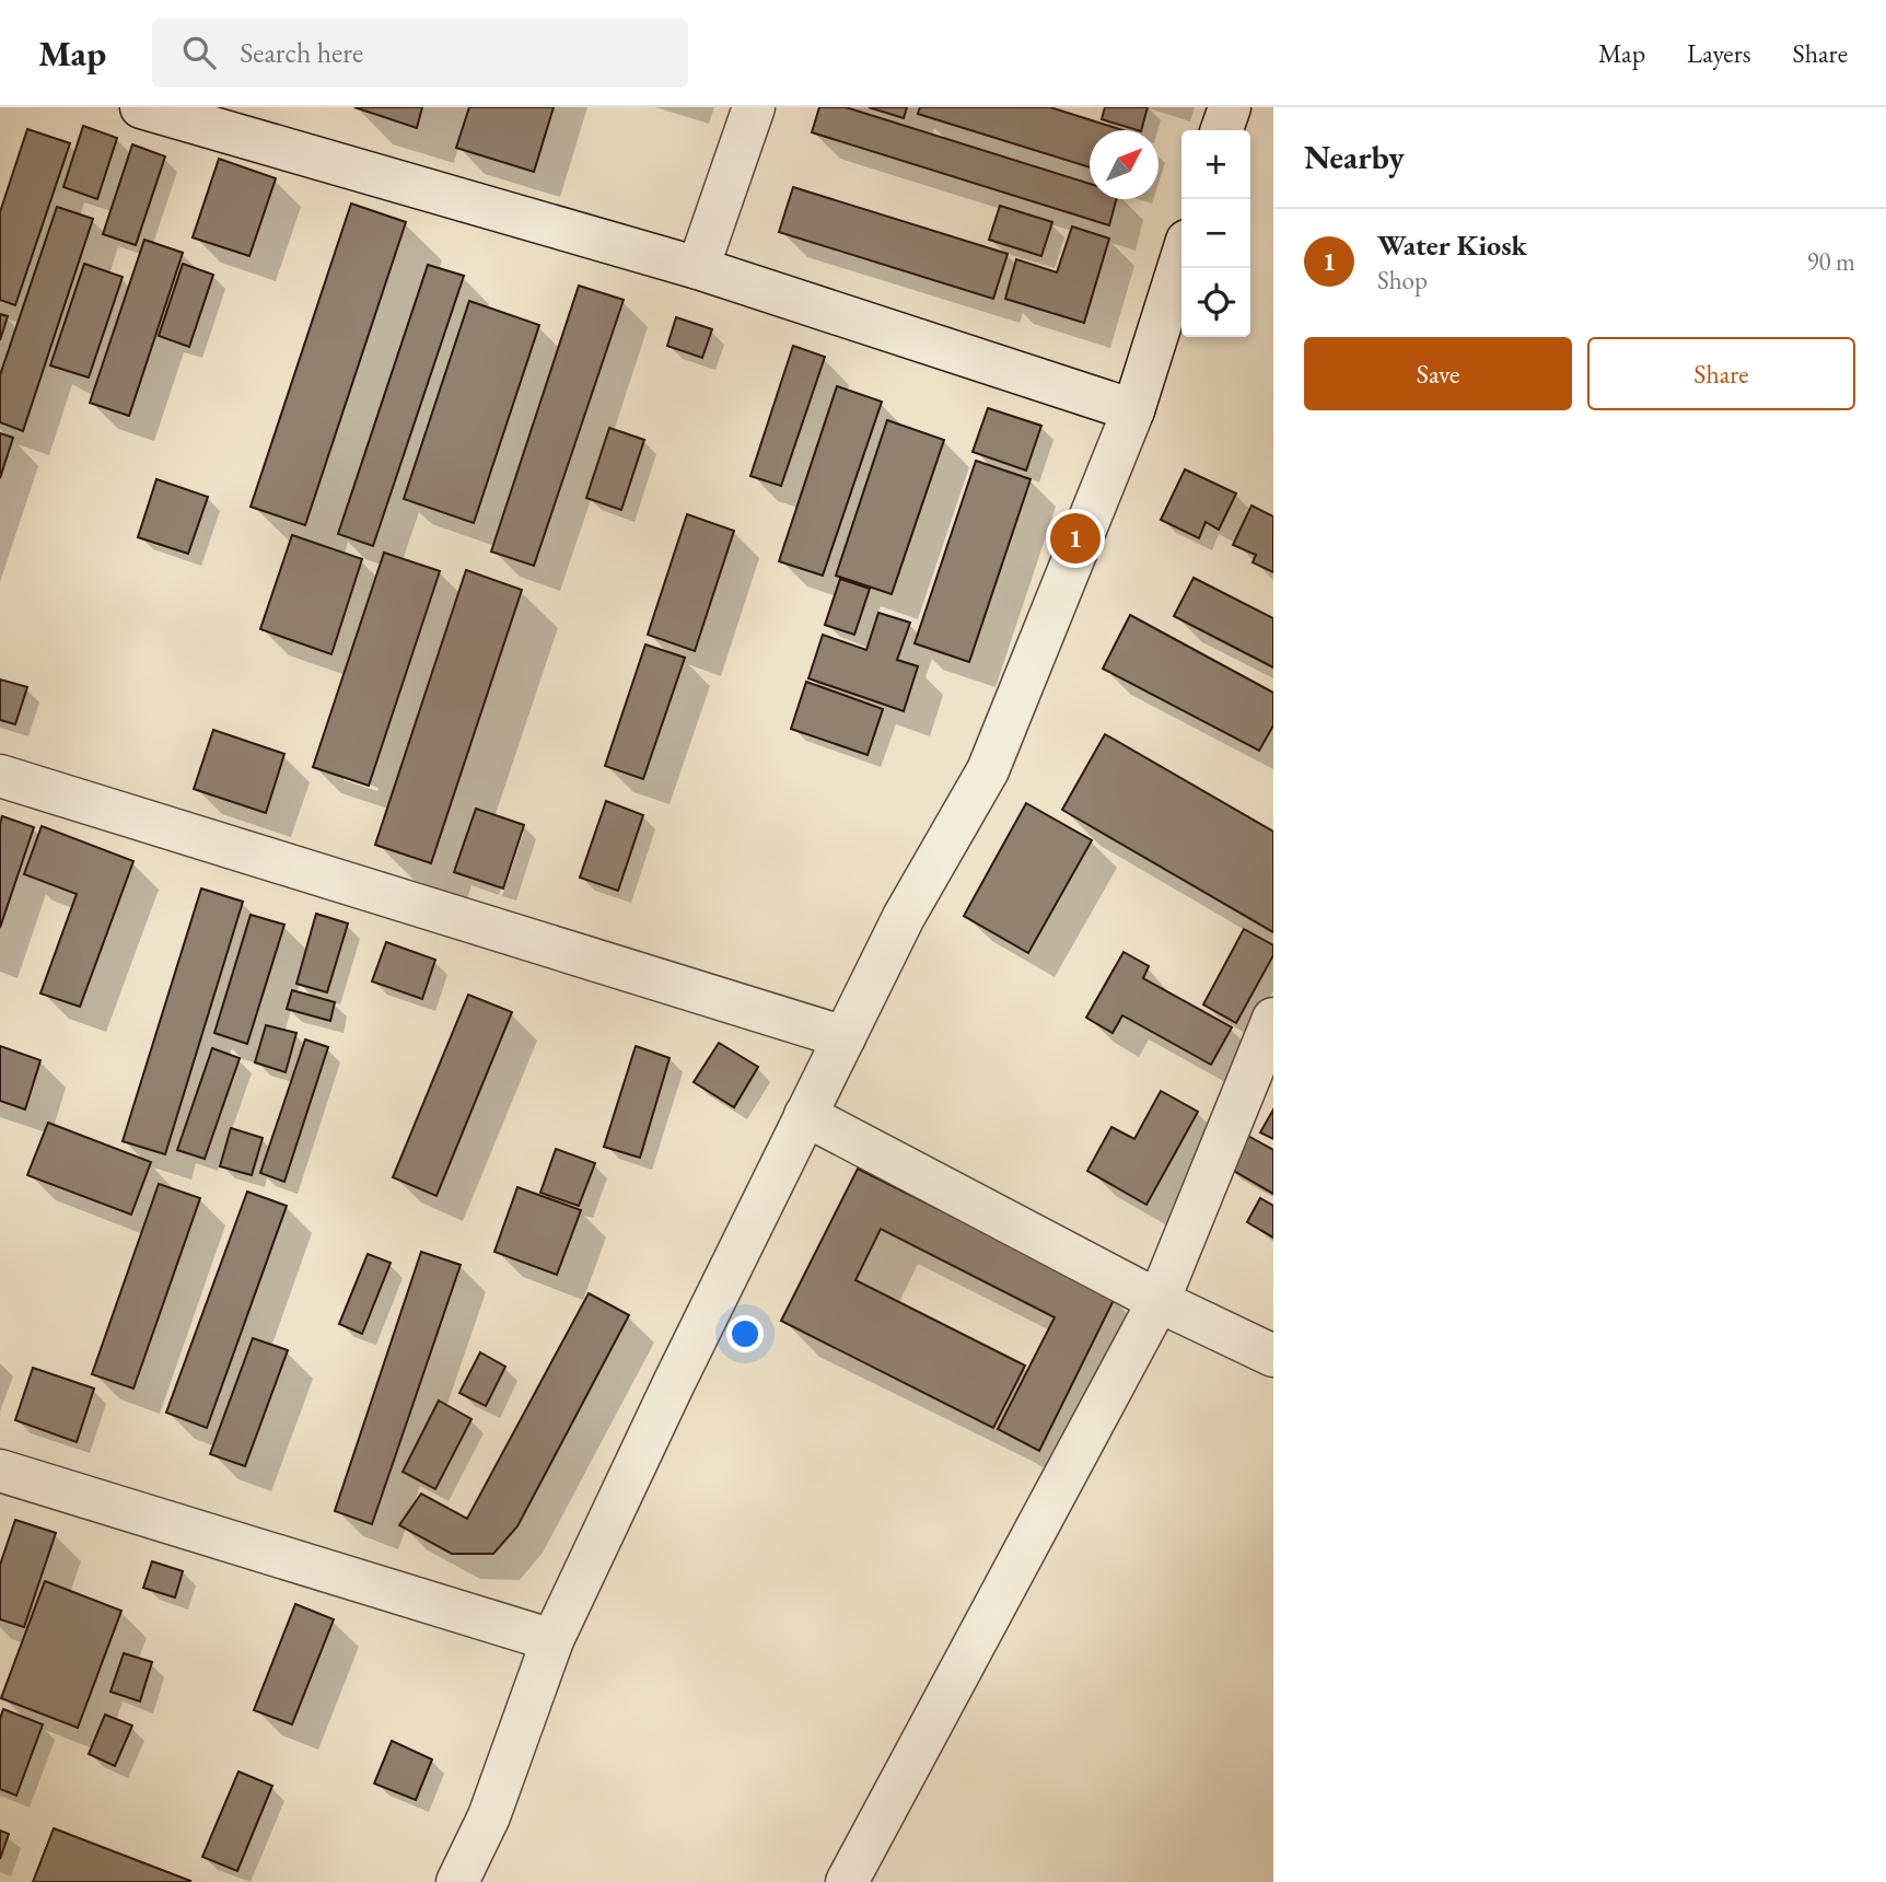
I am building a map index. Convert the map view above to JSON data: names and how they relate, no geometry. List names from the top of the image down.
{
  "north": "top right",
  "page": {
    "header": "Map",
    "search": "Search here",
    "nav": ["Map", "Layers", "Share"],
    "heading": "Nearby",
    "map_buttons": ["+", "−"],
    "list": [
      {
        "mark": "1",
        "name": "Water Kiosk",
        "note": "Shop",
        "value": "90 m"
      }
    ],
    "buttons": ["Save", "Share"],
    "pins": "1"
  }
}
